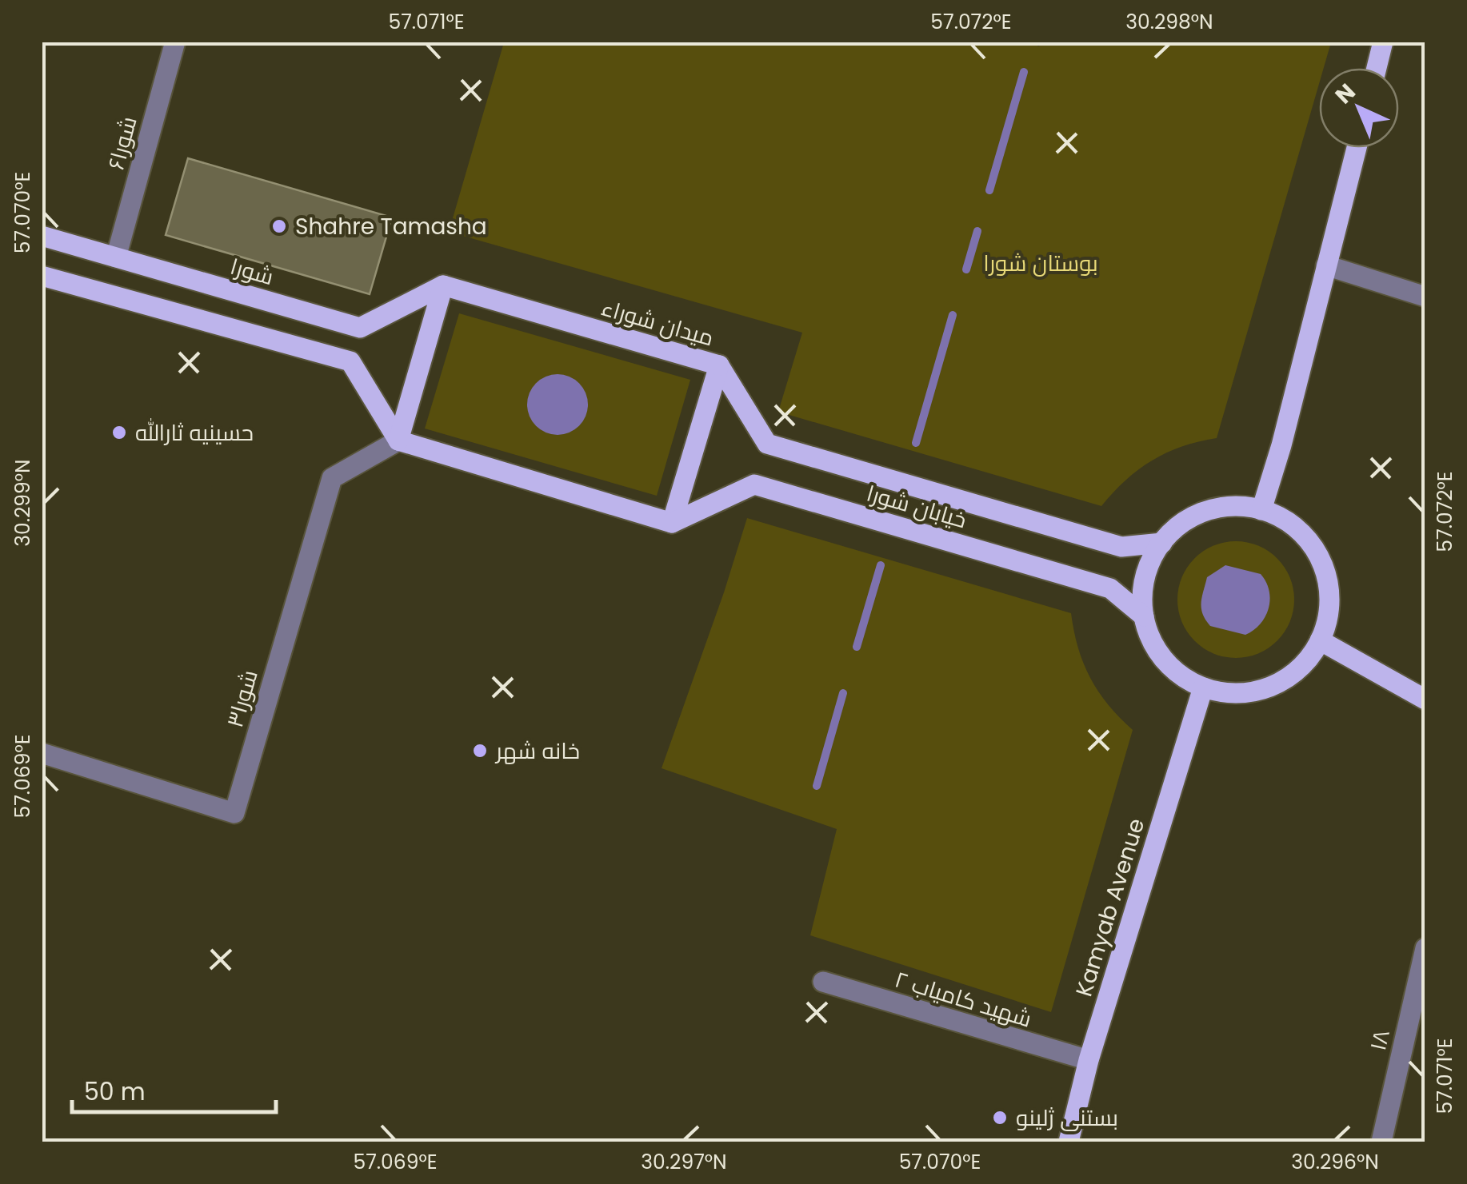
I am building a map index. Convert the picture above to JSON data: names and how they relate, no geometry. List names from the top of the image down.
{
  "streets": {
    "main road": [
      "شورا",
      "میدان شوراء",
      "خیابان شورا",
      "Kamyab Avenue"
    ],
    "street": [
      "شورا۶",
      "شورا۳",
      "شهید کامیاب ۲",
      "۱۸"
    ]
  },
  "crossings": [
    ["شورا۶", "شورا"],
    ["شورا", "میدان شوراء"],
    ["میدان شوراء", "خیابان شورا"],
    ["خیابان شورا", "Kamyab Avenue"],
    ["Kamyab Avenue", "شهید کامیاب ۲"]
  ],
  "parks": ["بوستان شورا"],
  "places": [
    "Shahre Tamasha",
    "حسینیه ثارالله",
    "خانه شهر",
    "بستنی ژلینو"
  ],
  "scale_bar": "50 m",
  "north": "top left",
  "coordinates": [
    "57.071°E",
    "57.072°E",
    "30.298°N",
    "57.070°E",
    "30.299°N",
    "57.069°E",
    "30.297°N",
    "30.296°N"
  ]
}
